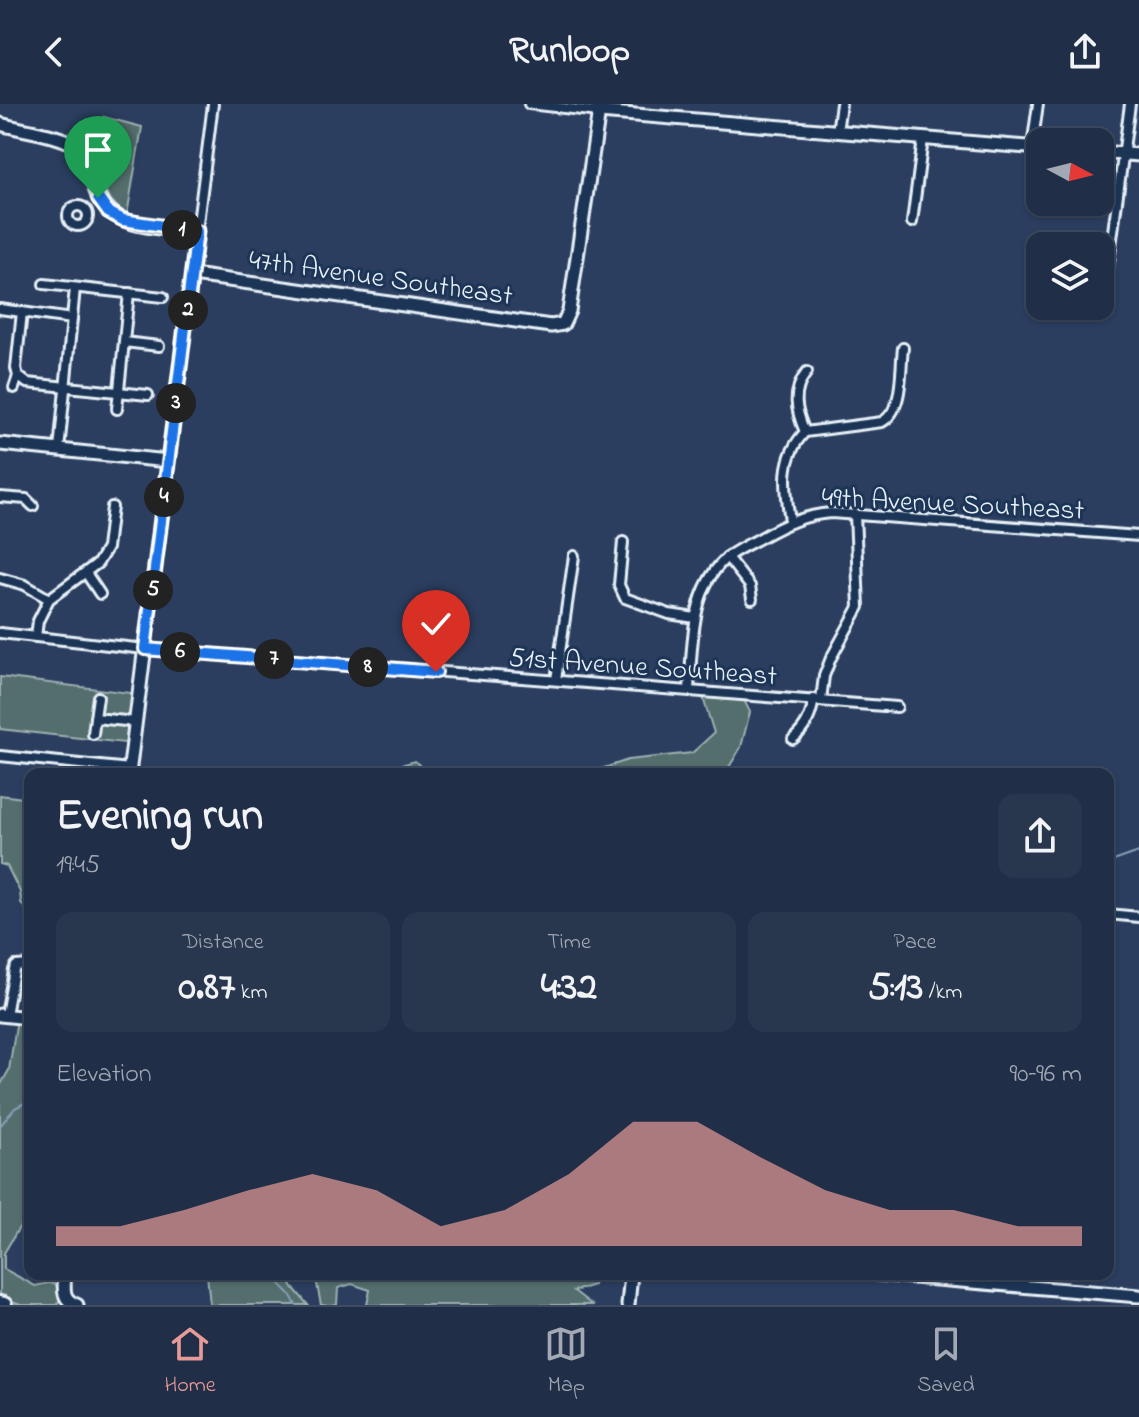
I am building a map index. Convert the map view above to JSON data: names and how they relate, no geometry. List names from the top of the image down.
{
  "streets": {
    "street": ["47th Avenue Southeast", "49th Avenue Southeast", "51st Avenue Southeast"]
  },
  "north": "right",
  "page": {
    "header": "Runloop",
    "pins": [
      "1",
      "2",
      "3",
      "4",
      "5",
      "6",
      "7",
      "8"
    ],
    "heading": ["Evening run", "19:45"],
    "stats": [
      ["Distance", "0.87 km"],
      ["Time", "4:32"],
      ["Pace", "5:13 /km"]
    ],
    "chart": ["Elevation", "90–96 m"],
    "tabs": ["Home", "Map", "Saved"]
  }
}
